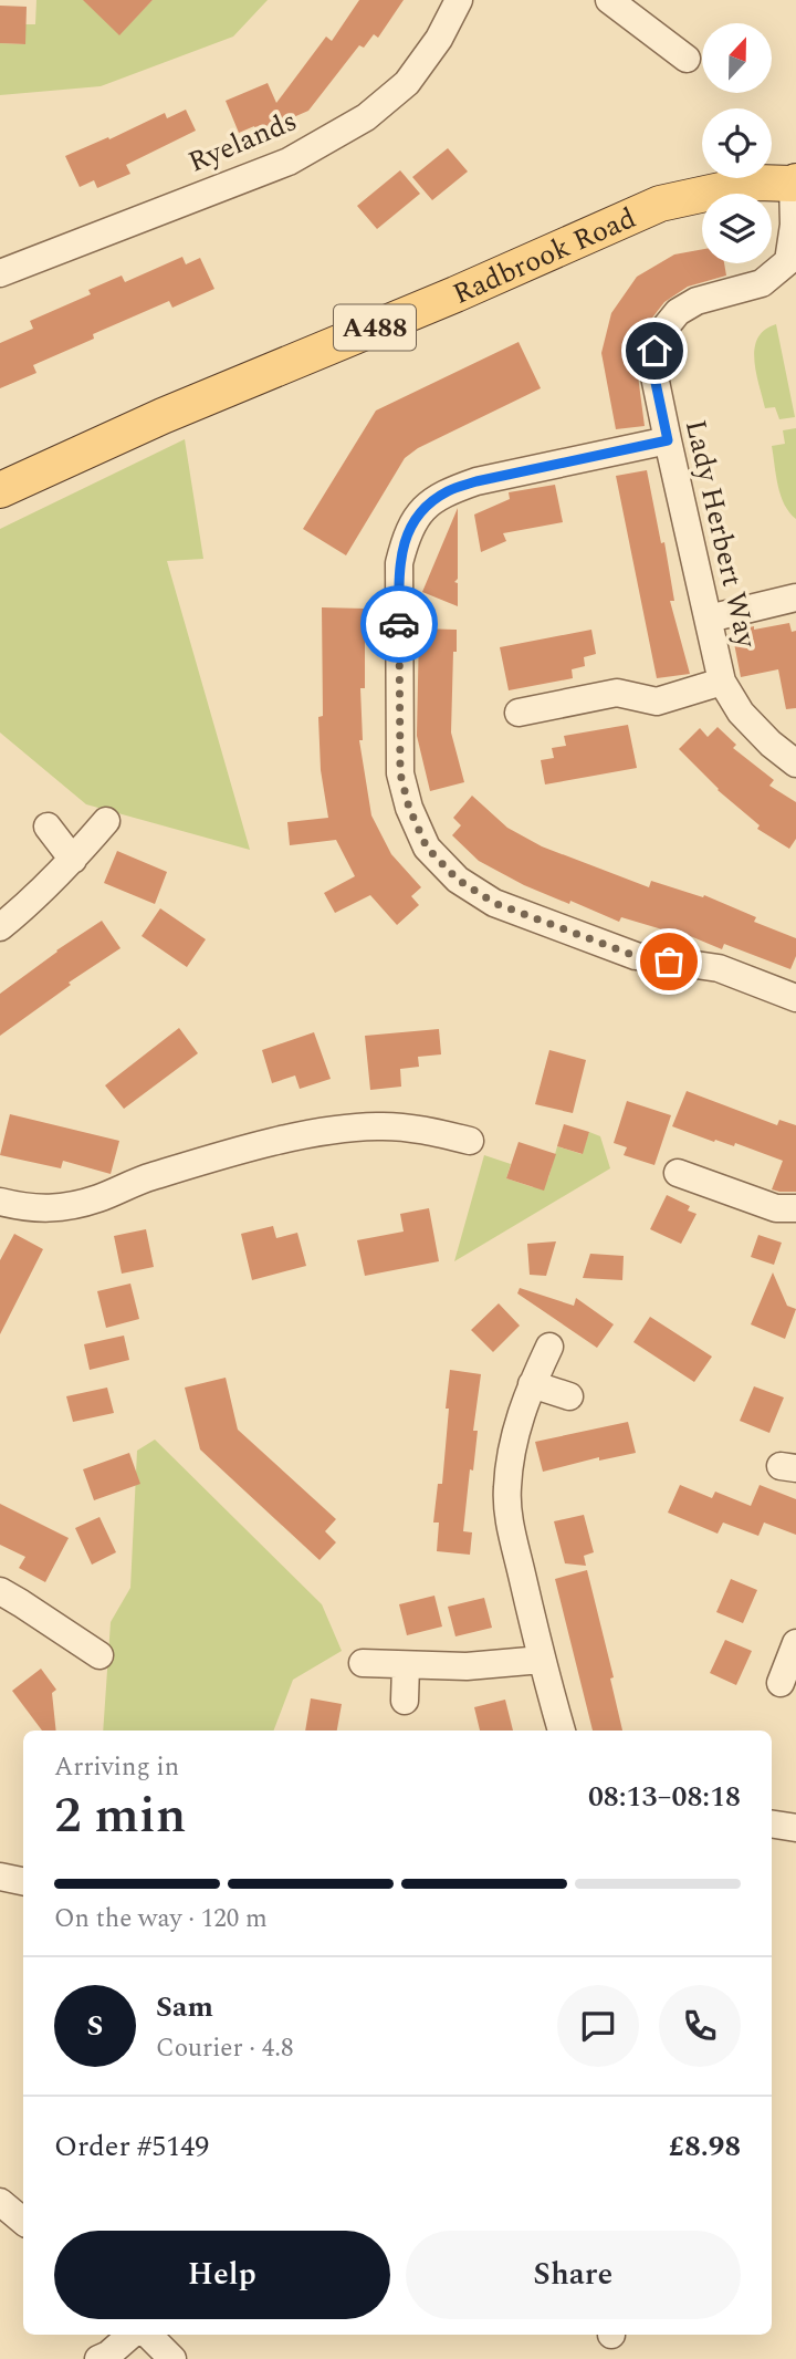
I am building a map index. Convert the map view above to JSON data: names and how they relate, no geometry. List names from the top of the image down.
{
  "streets": {
    "main road": ["Radbrook Road", "A488"],
    "street": ["Ryelands", "Lady Herbert Way"]
  },
  "crossings": [
    ["Radbrook Road", "Lady Herbert Way"]
  ],
  "north": "top",
  "page": {
    "heading": ["2 min", "Arriving in", "08:13–08:18"],
    "panel": [
      "Sam",
      "Courier · 4.8",
      "Order #5149",
      "£8.98"
    ],
    "bar": "On the way · 120 m",
    "round": "S",
    "buttons": ["Help", "Share"]
  }
}
